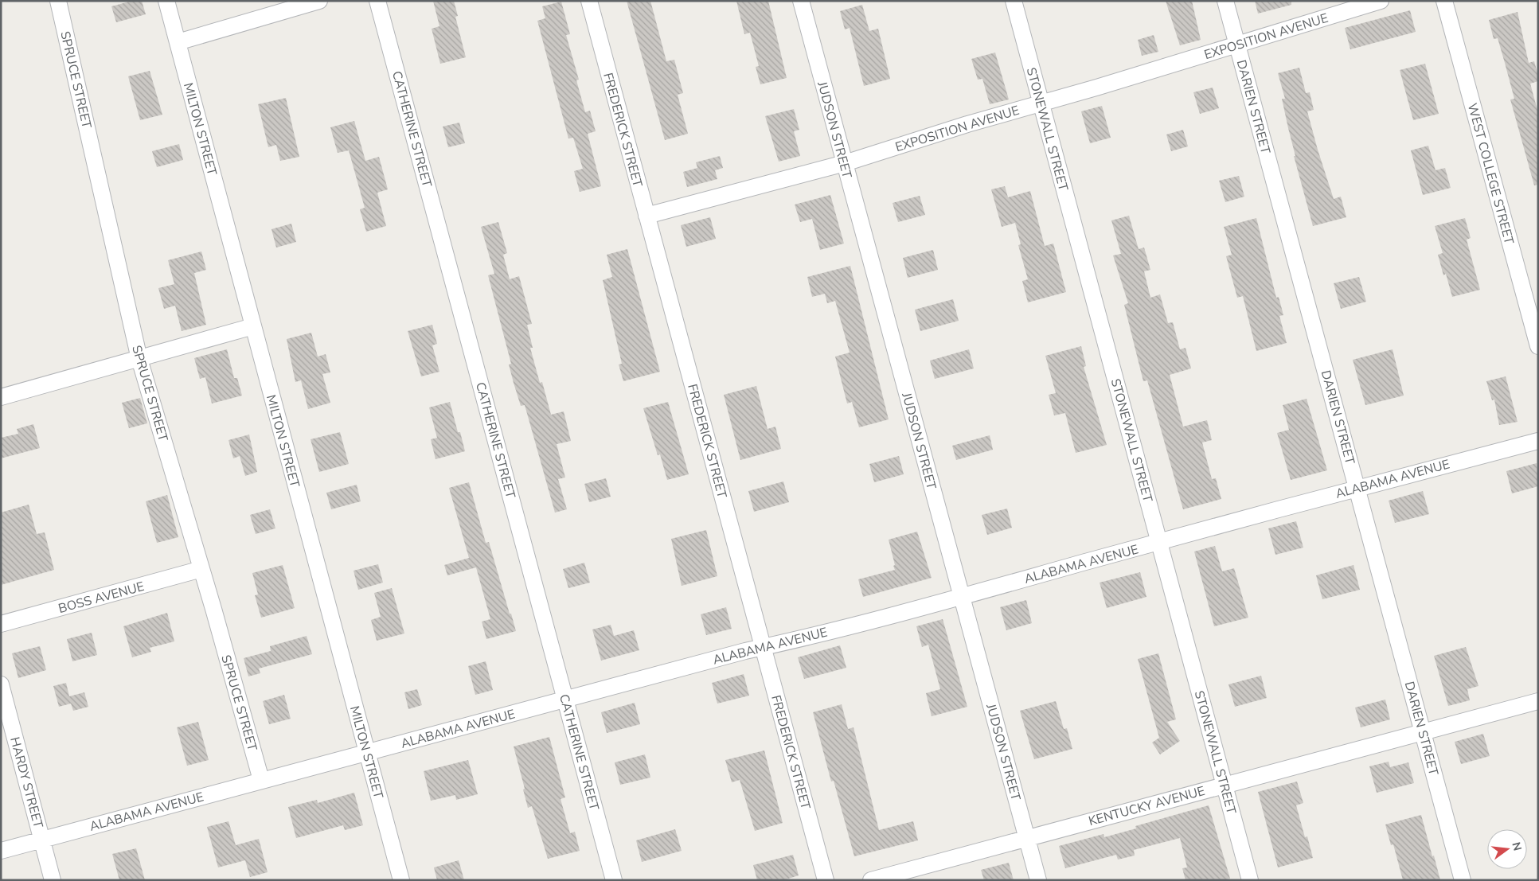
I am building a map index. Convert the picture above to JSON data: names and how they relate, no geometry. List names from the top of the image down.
{
  "streets": {
    "street": [
      "EXPOSITION AVENUE",
      "SPRUCE STREET",
      "DARIEN STREET",
      "MILTON STREET",
      "CATHERINE STREET",
      "STONEWALL STREET",
      "FREDERICK STREET",
      "JUDSON STREET",
      "WEST COLLEGE STREET",
      "ALABAMA AVENUE",
      "BOSS AVENUE",
      "HARDY STREET",
      "KENTUCKY AVENUE"
    ]
  },
  "crossings": [
    ["EXPOSITION AVENUE", "DARIEN STREET"],
    ["EXPOSITION AVENUE", "STONEWALL STREET"],
    ["EXPOSITION AVENUE", "FREDERICK STREET"],
    ["EXPOSITION AVENUE", "JUDSON STREET"],
    ["SPRUCE STREET", "ALABAMA AVENUE"],
    ["SPRUCE STREET", "BOSS AVENUE"],
    ["DARIEN STREET", "ALABAMA AVENUE"],
    ["DARIEN STREET", "KENTUCKY AVENUE"],
    ["MILTON STREET", "ALABAMA AVENUE"],
    ["CATHERINE STREET", "ALABAMA AVENUE"],
    ["STONEWALL STREET", "ALABAMA AVENUE"],
    ["STONEWALL STREET", "KENTUCKY AVENUE"],
    ["FREDERICK STREET", "ALABAMA AVENUE"],
    ["JUDSON STREET", "ALABAMA AVENUE"],
    ["JUDSON STREET", "KENTUCKY AVENUE"],
    ["ALABAMA AVENUE", "HARDY STREET"]
  ],
  "north": "right"
}
